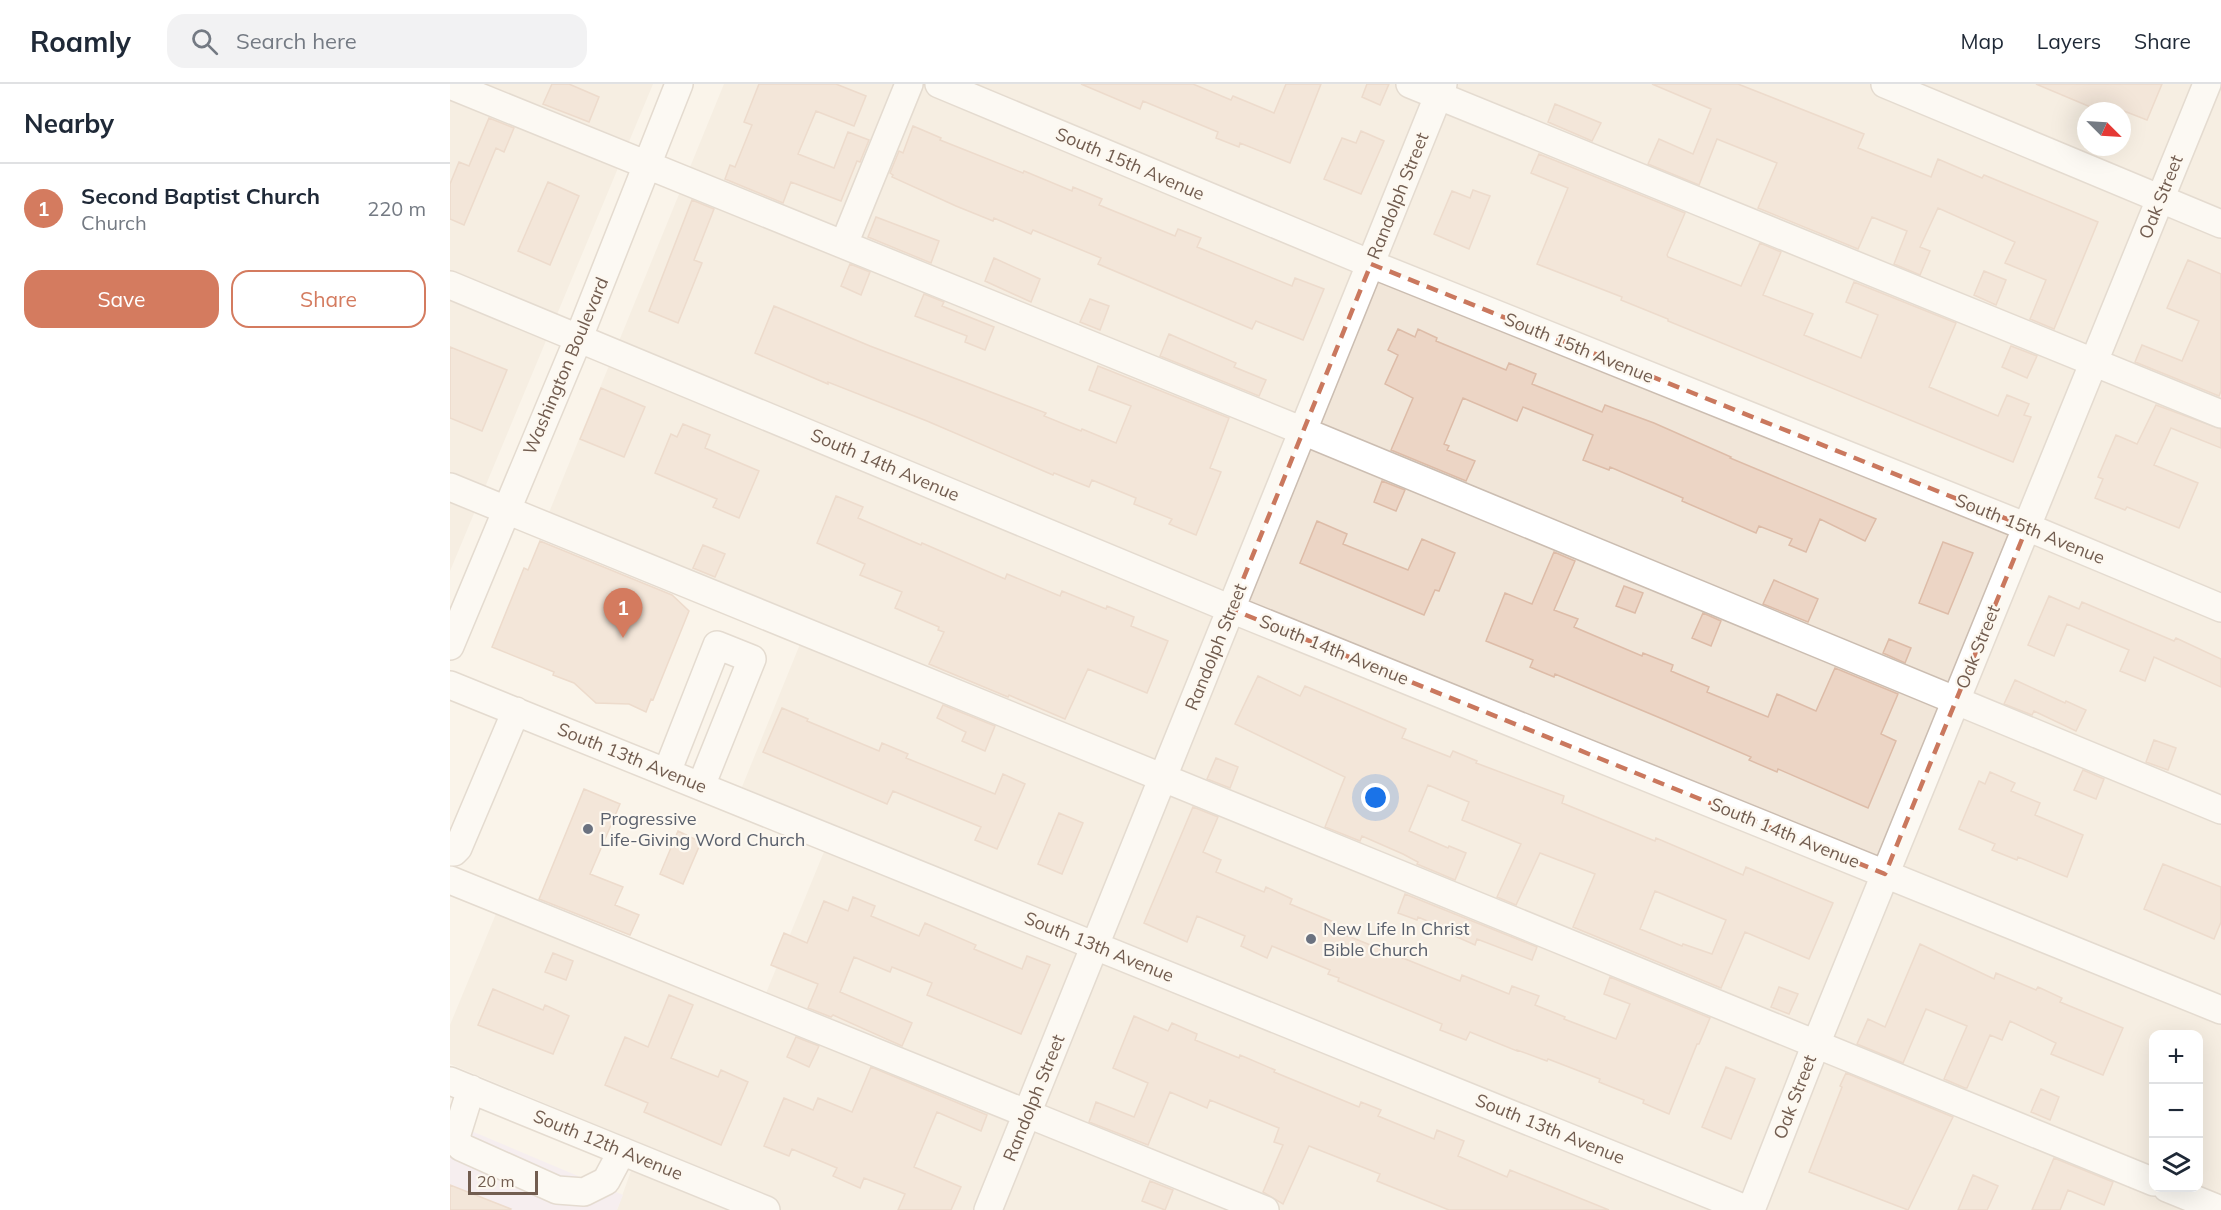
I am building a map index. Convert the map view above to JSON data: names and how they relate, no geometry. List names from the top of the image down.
{
  "streets": {
    "street": [
      "South 15th Avenue",
      "Randolph Street",
      "Oak Street",
      "Washington Boulevard",
      "South 14th Avenue",
      "South 13th Avenue",
      "South 12th Avenue"
    ]
  },
  "crossings": [
    ["South 15th Avenue", "Randolph Street"],
    ["South 15th Avenue", "Oak Street"],
    ["Randolph Street", "South 14th Avenue"],
    ["Randolph Street", "South 13th Avenue"],
    ["Oak Street", "South 14th Avenue"],
    ["Oak Street", "South 13th Avenue"],
    ["Washington Boulevard", "South 14th Avenue"]
  ],
  "places": ["Progressive Life-Giving Word Church", "New Life In Christ Bible Church"],
  "scale_bar": "20 m",
  "north": "bottom right",
  "page": {
    "header": "Roamly",
    "search": "Search here",
    "nav": ["Map", "Layers", "Share"],
    "heading": "Nearby",
    "list": [
      {
        "mark": "1",
        "name": "Second Baptist Church",
        "note": "Church",
        "value": "220 m"
      }
    ],
    "buttons": ["Save", "Share"],
    "pins": "1",
    "map_buttons": ["+", "−"],
    "scale": "20 m"
  }
}
